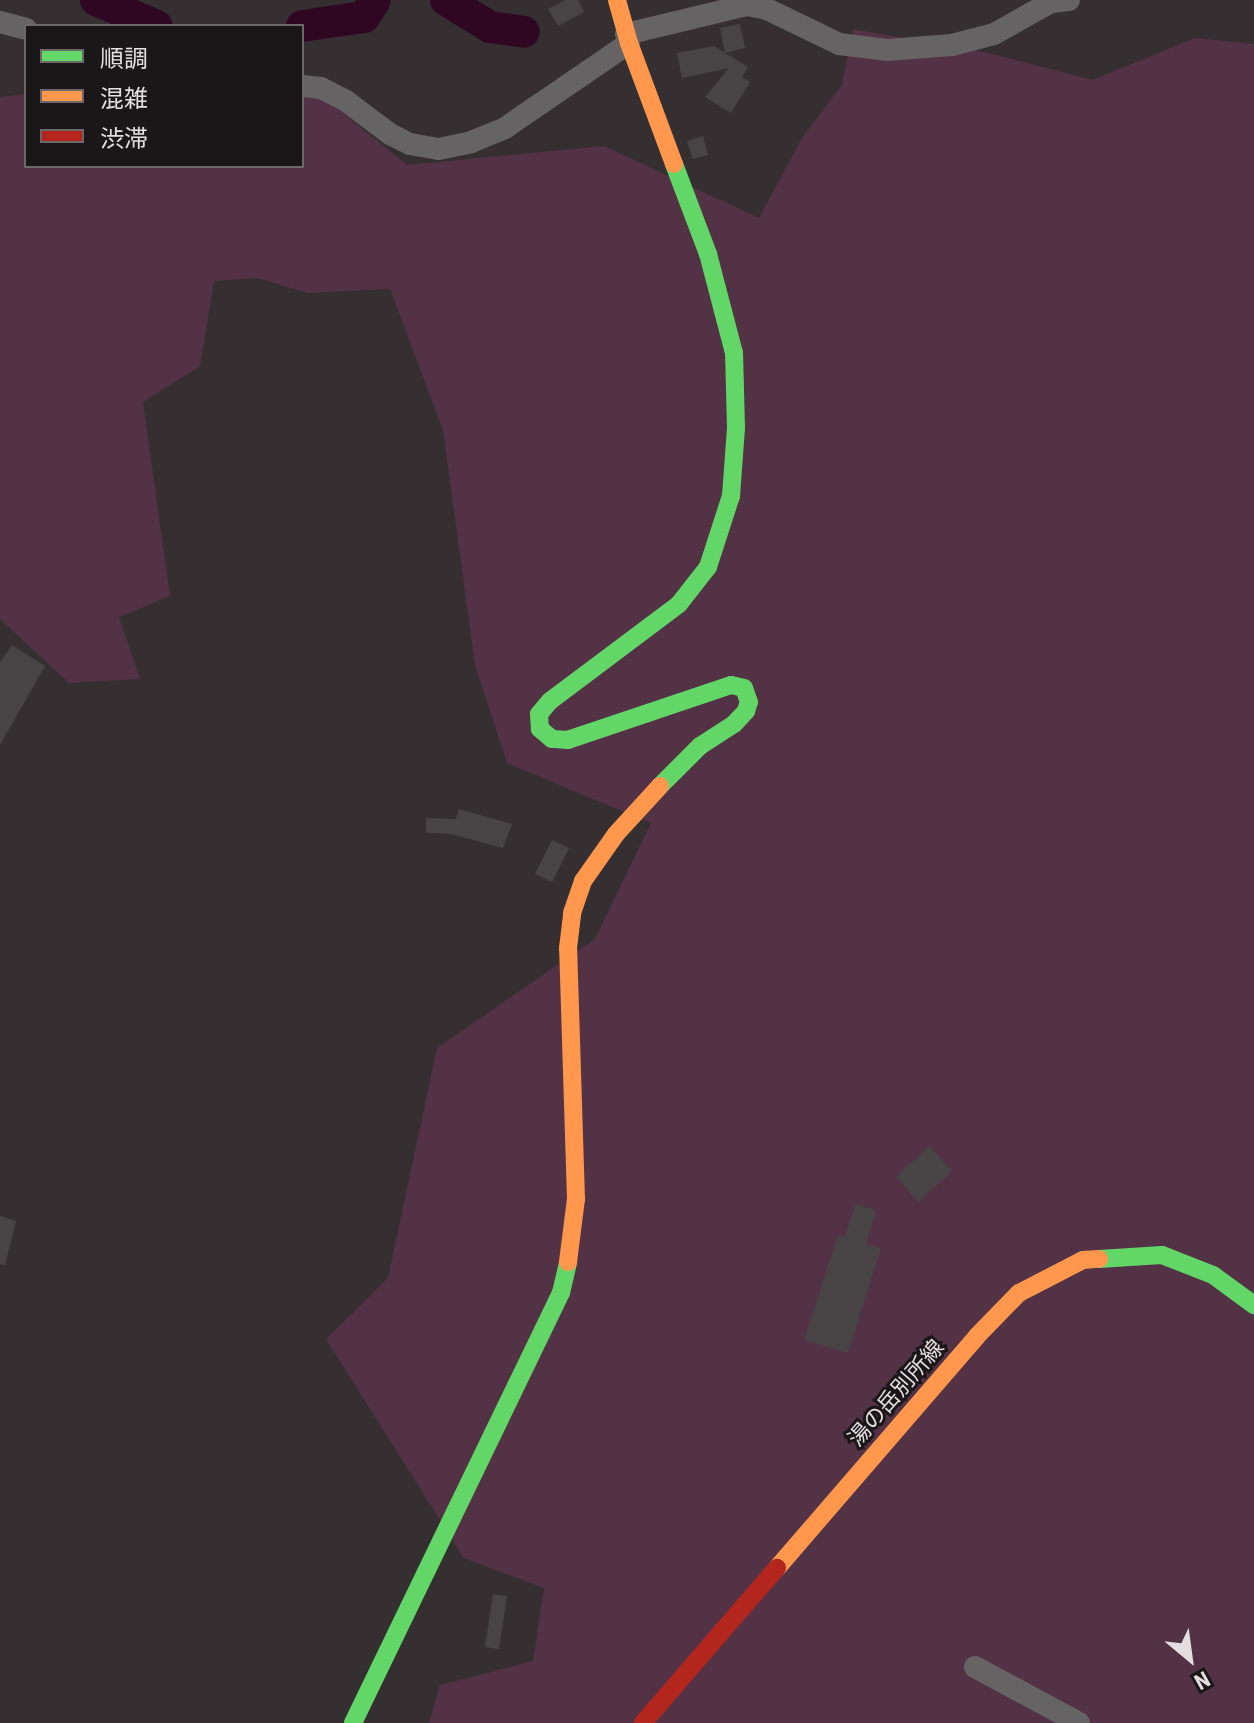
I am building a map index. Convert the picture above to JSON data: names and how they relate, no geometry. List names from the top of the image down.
{
  "streets": {
    "street": ["湯の岳別所線"]
  },
  "legend": ["順調", "混雑", "渋滞"],
  "north": "bottom right"
}
